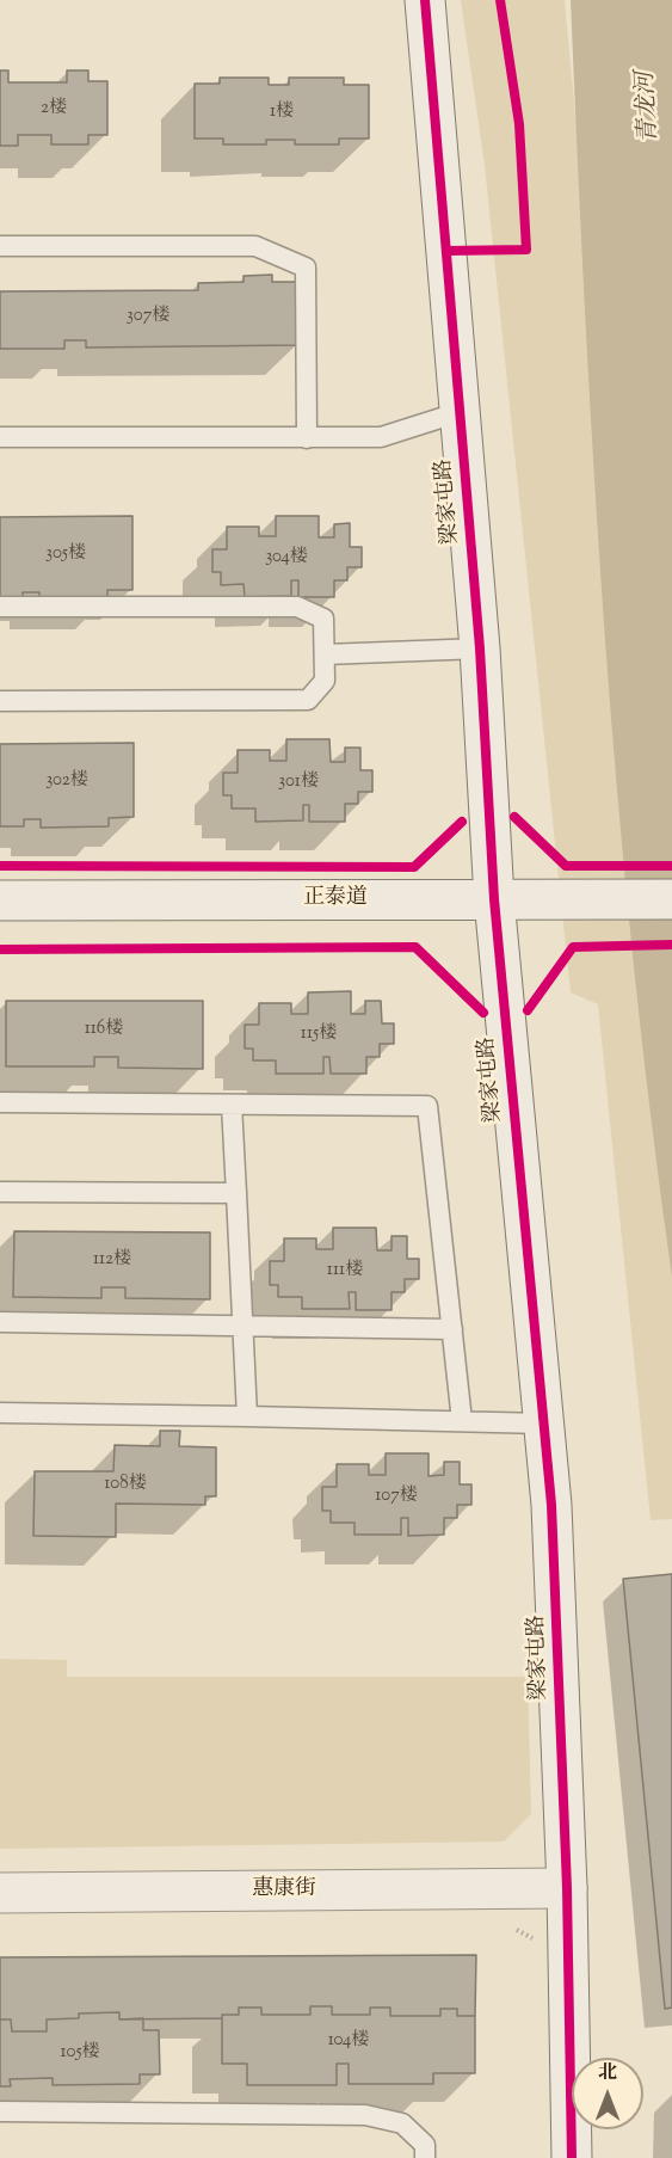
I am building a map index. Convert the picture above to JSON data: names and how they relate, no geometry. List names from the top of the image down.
{
  "streets": {
    "street": ["梁家屯路", "正泰道", "惠康街"]
  },
  "crossings": [
    ["梁家屯路", "正泰道"],
    ["梁家屯路", "惠康街"]
  ],
  "water": ["青龙河"],
  "house_numbers": [
    "2楼",
    "1楼",
    "307楼",
    "305楼",
    "304楼",
    "302楼",
    "301楼",
    "116楼",
    "115楼",
    "112楼",
    "111楼",
    "108楼",
    "107楼",
    "104楼",
    "105楼"
  ],
  "north": "top"
}
